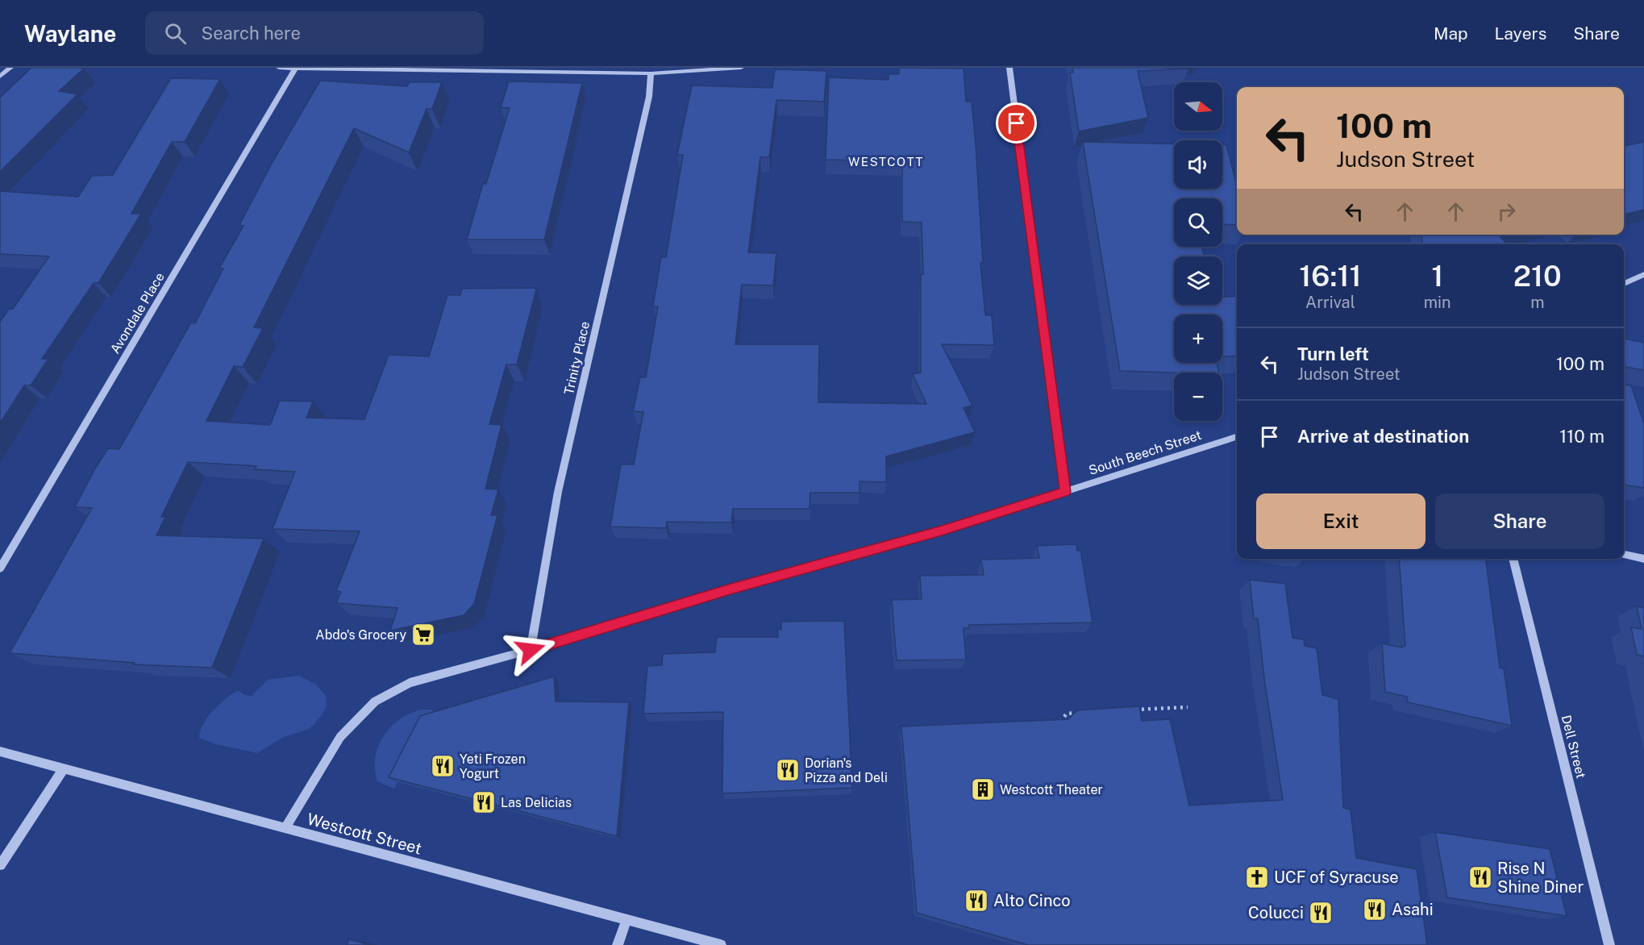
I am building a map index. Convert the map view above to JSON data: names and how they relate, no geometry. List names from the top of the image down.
{
  "streets": {
    "street": [
      "Avondale Place",
      "Trinity Place",
      "South Beech Street",
      "Dell Street",
      "Westcott Street"
    ]
  },
  "crossings": [
    ["Trinity Place", "South Beech Street"],
    ["South Beech Street", "Westcott Street"]
  ],
  "districts": ["WESTCOTT"],
  "places": {
    "supermarket": ["Abdo's Grocery"],
    "restaurant": [
      "Yeti Frozen Yogurt",
      "Dorian's Pizza and Deli",
      "Las Delicias",
      "Rise N Shine Diner",
      "Alto Cinco",
      "Asahi",
      "Colucci"
    ],
    "building": ["Westcott Theater"],
    "church": ["UCF of Syracuse"]
  },
  "north": "right",
  "page": {
    "header": "Waylane",
    "search": "Search here",
    "nav": ["Map", "Layers", "Share"],
    "map_buttons": ["+", "−"],
    "turn": ["100 m", "Judson Street"],
    "eta": [
      "16:11",
      "Arrival",
      "1",
      "min",
      "210",
      "m"
    ],
    "list": [
      {
        "name": "Turn left",
        "note": "Judson Street",
        "value": "100 m"
      },
      {
        "name": "Arrive at destination",
        "value": "110 m"
      }
    ],
    "buttons": ["Exit", "Share"]
  }
}
